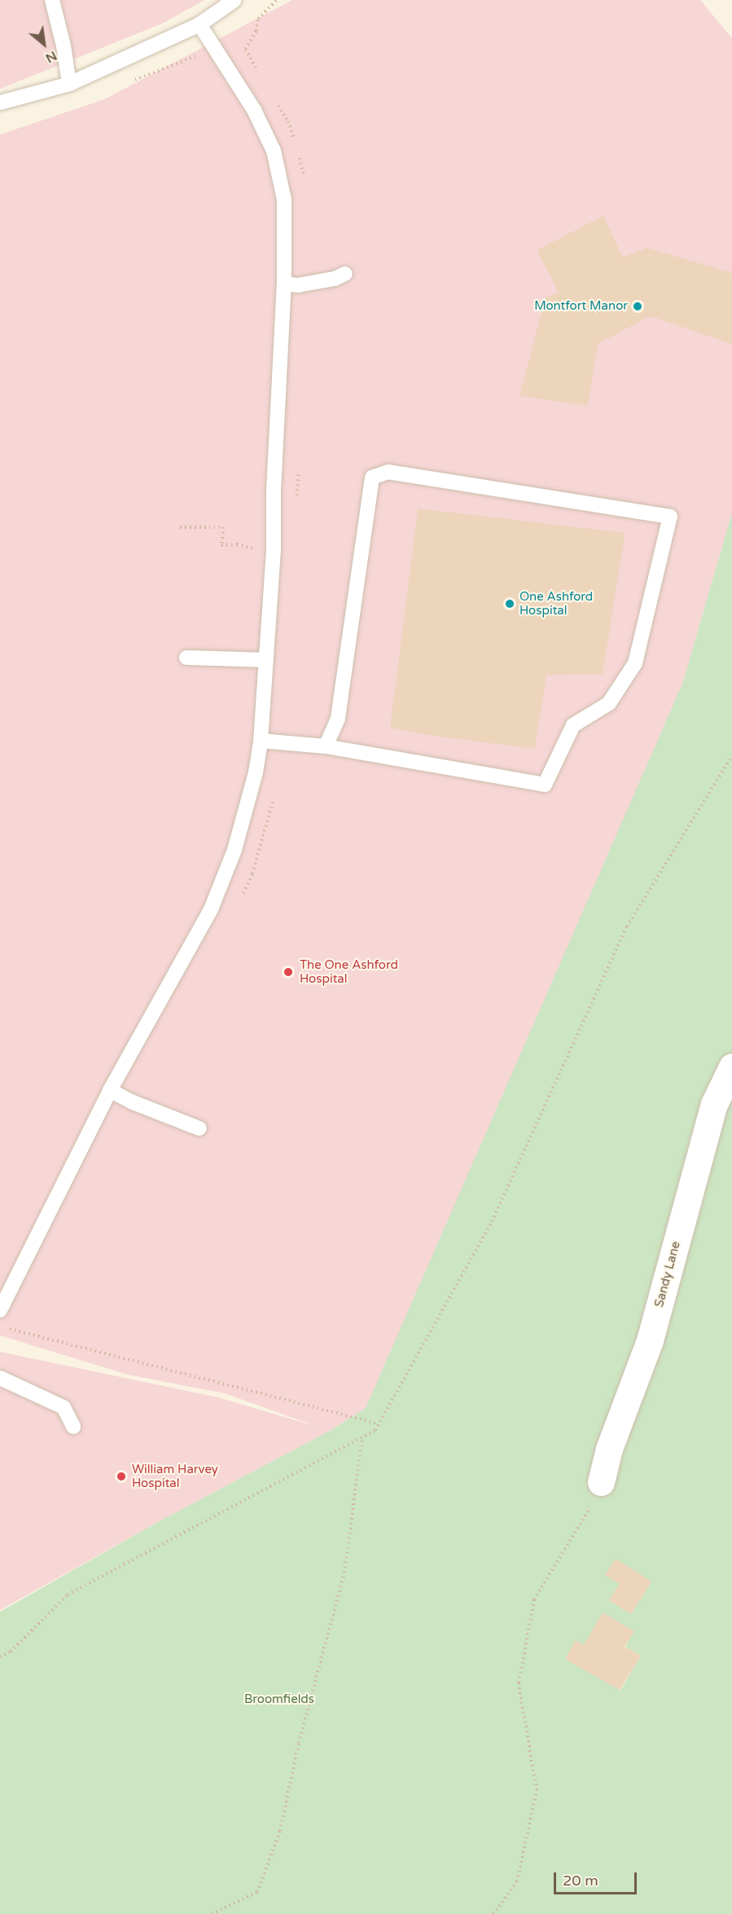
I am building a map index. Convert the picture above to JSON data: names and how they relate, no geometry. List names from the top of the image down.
{
  "streets": {
    "street": ["Sandy Lane"]
  },
  "parks": ["Broomfields"],
  "places": [
    "Montfort Manor",
    "One Ashford Hospital",
    "The One Ashford Hospital",
    "William Harvey Hospital"
  ],
  "scale_bar": "20 m",
  "north": "bottom right"
}
